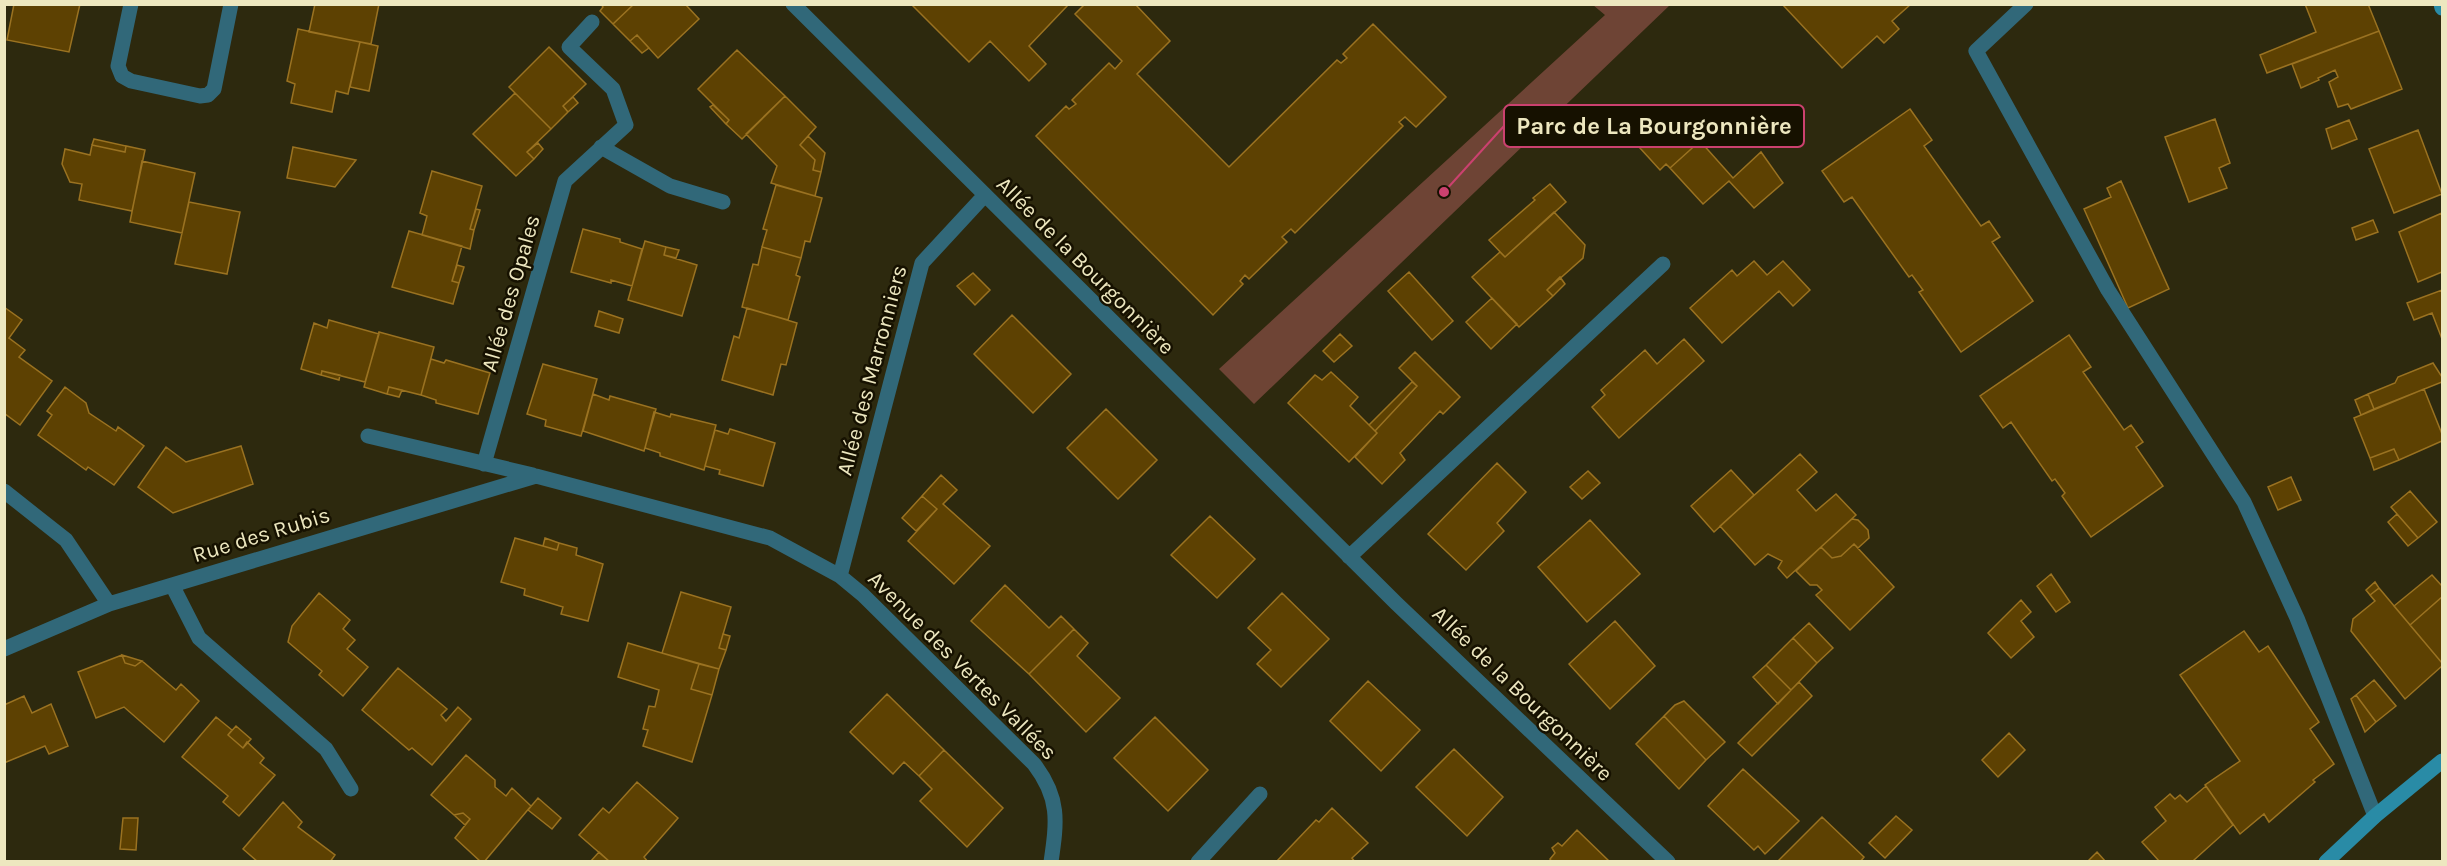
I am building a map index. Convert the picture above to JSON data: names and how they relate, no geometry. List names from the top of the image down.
{
  "streets": {
    "street": [
      "Allée de la Bourgonnière",
      "Allée des Opales",
      "Allée des Marronniers",
      "Rue des Rubis",
      "Avenue des Vertes Vallées"
    ]
  },
  "crossings": [
    ["Allée de la Bourgonnière", "Allée des Marronniers"],
    ["Allée des Marronniers", "Avenue des Vertes Vallées"]
  ],
  "places": ["Parc de La Bourgonnière"]
}
